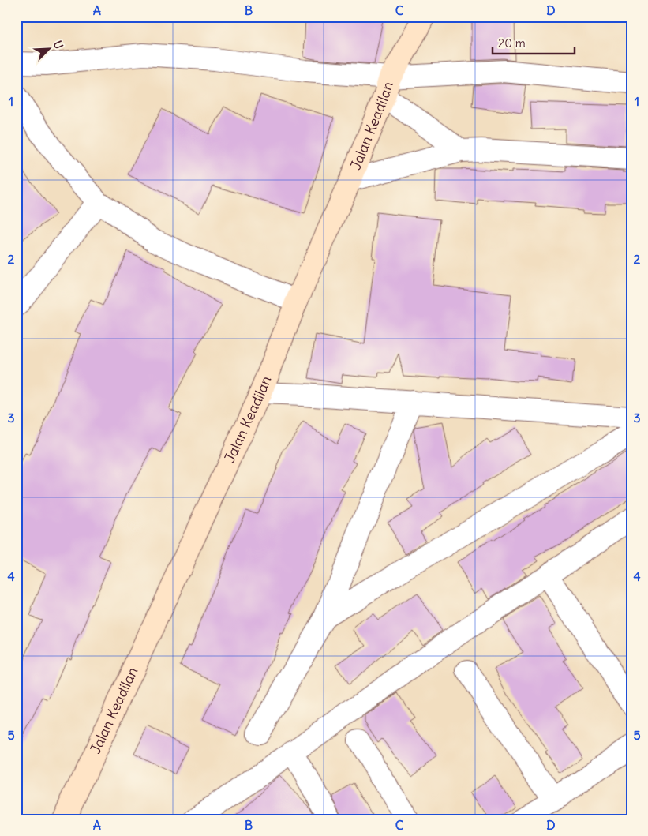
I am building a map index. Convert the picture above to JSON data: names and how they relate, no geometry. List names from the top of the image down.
{
  "streets": {
    "main road": ["Jalan Keadilan"]
  },
  "scale_bar": "20 m",
  "north": "top right",
  "grid": {
    "columns": [
      "A",
      "B",
      "C",
      "D"
    ],
    "rows": [
      "1",
      "2",
      "3",
      "4",
      "5"
    ]
  }
}
